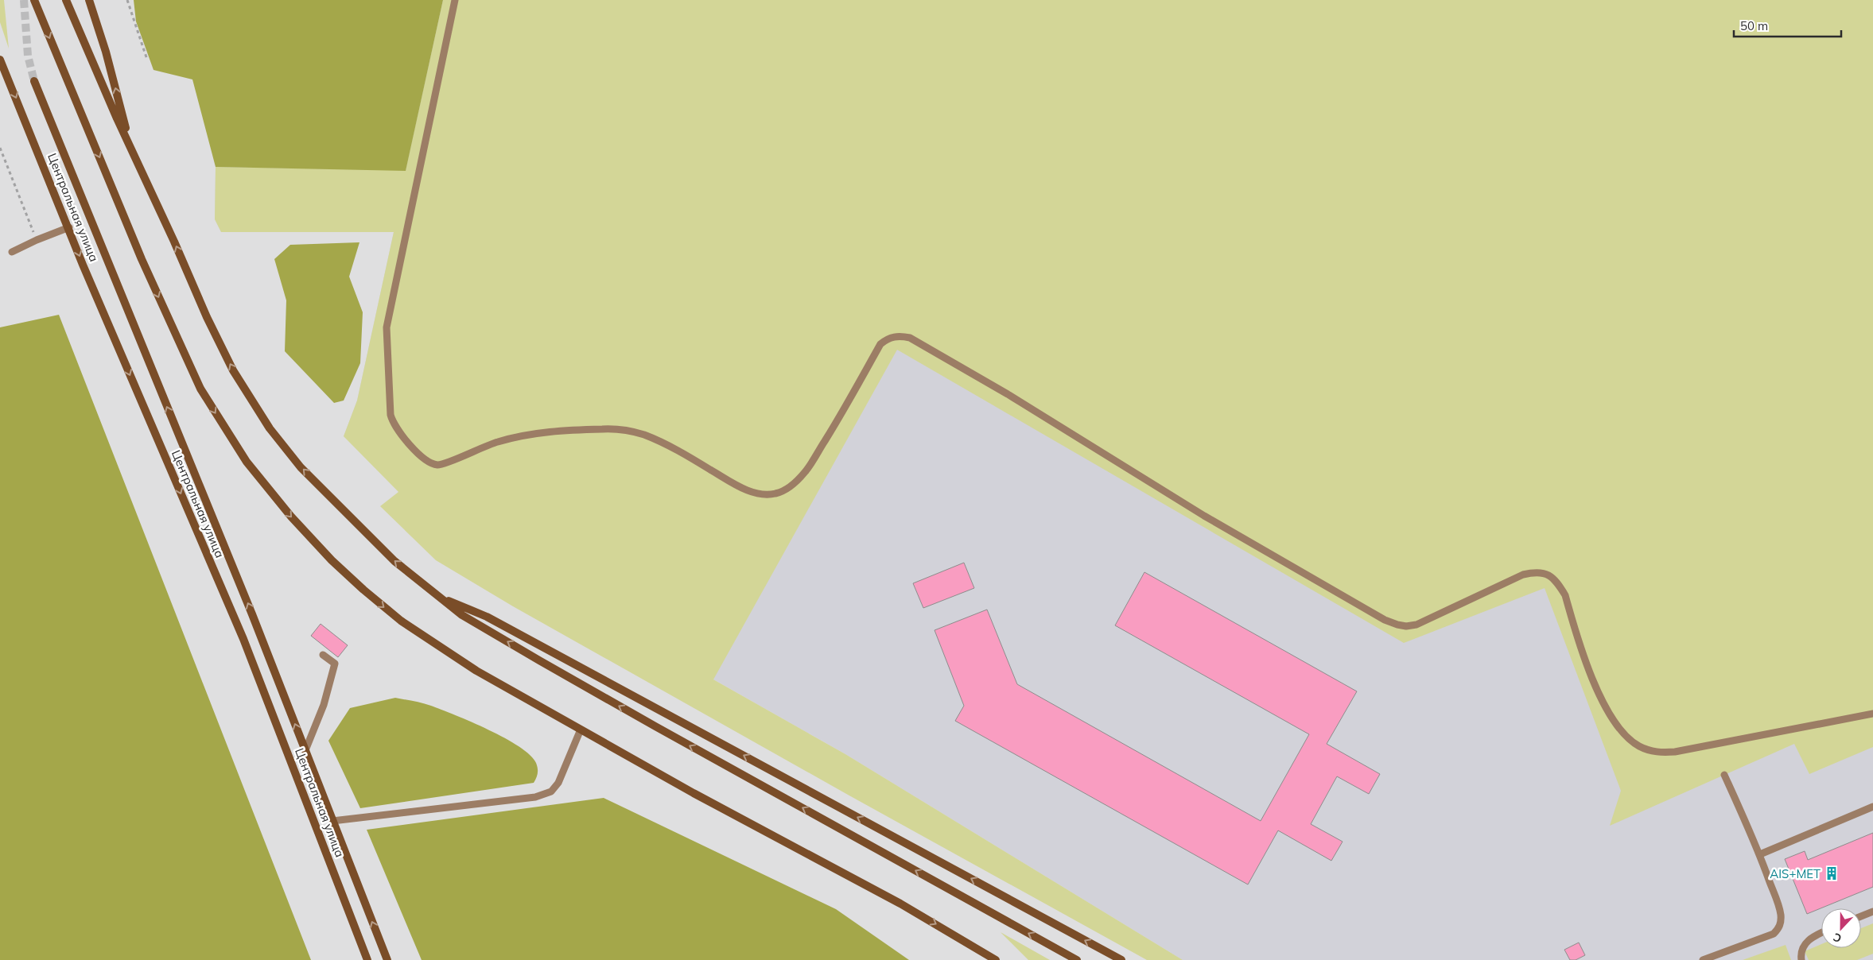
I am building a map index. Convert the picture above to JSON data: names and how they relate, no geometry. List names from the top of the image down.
{
  "streets": {
    "main road": ["Центральная улица"]
  },
  "places": {
    "building": ["AIS+MET"]
  },
  "scale_bar": "50 m",
  "north": "bottom"
}
